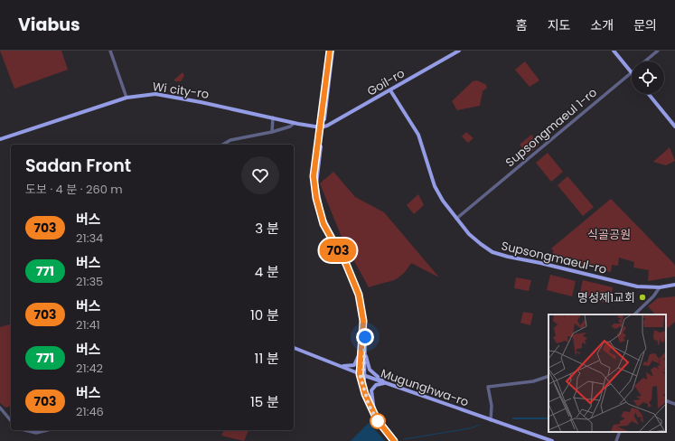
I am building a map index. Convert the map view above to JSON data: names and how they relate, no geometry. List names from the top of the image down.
{
  "streets": {
    "main road": [
      "Goil-ro",
      "Wi city-ro",
      "Supsongmaeul-ro",
      "Mugunghwa-ro"
    ],
    "street": ["Supsongmaeul 1-ro"]
  },
  "crossings": [
    ["Goil-ro", "Wi city-ro"],
    ["Goil-ro", "Supsongmaeul-ro"],
    ["Supsongmaeul 1-ro", "Supsongmaeul-ro"]
  ],
  "parks": ["식골공원"],
  "places": ["명성제1교회"],
  "lines": ["bus line 703"],
  "page": {
    "header": "Viabus",
    "nav": [
      "홈",
      "지도",
      "소개",
      "문의"
    ],
    "on_map": "703",
    "heading": ["Sadan Front", "도보 · 4 분 · 260 m"],
    "list": [
      {
        "mark": "703",
        "name": "버스",
        "note": "21:34",
        "value": "3 분"
      },
      {
        "mark": "771",
        "name": "버스",
        "note": "21:35",
        "value": "4 분"
      },
      {
        "mark": "703",
        "name": "버스",
        "note": "21:41",
        "value": "10 분"
      },
      {
        "mark": "771",
        "name": "버스",
        "note": "21:42",
        "value": "11 분"
      },
      {
        "mark": "703",
        "name": "버스",
        "note": "21:46",
        "value": "15 분"
      }
    ]
  }
}
